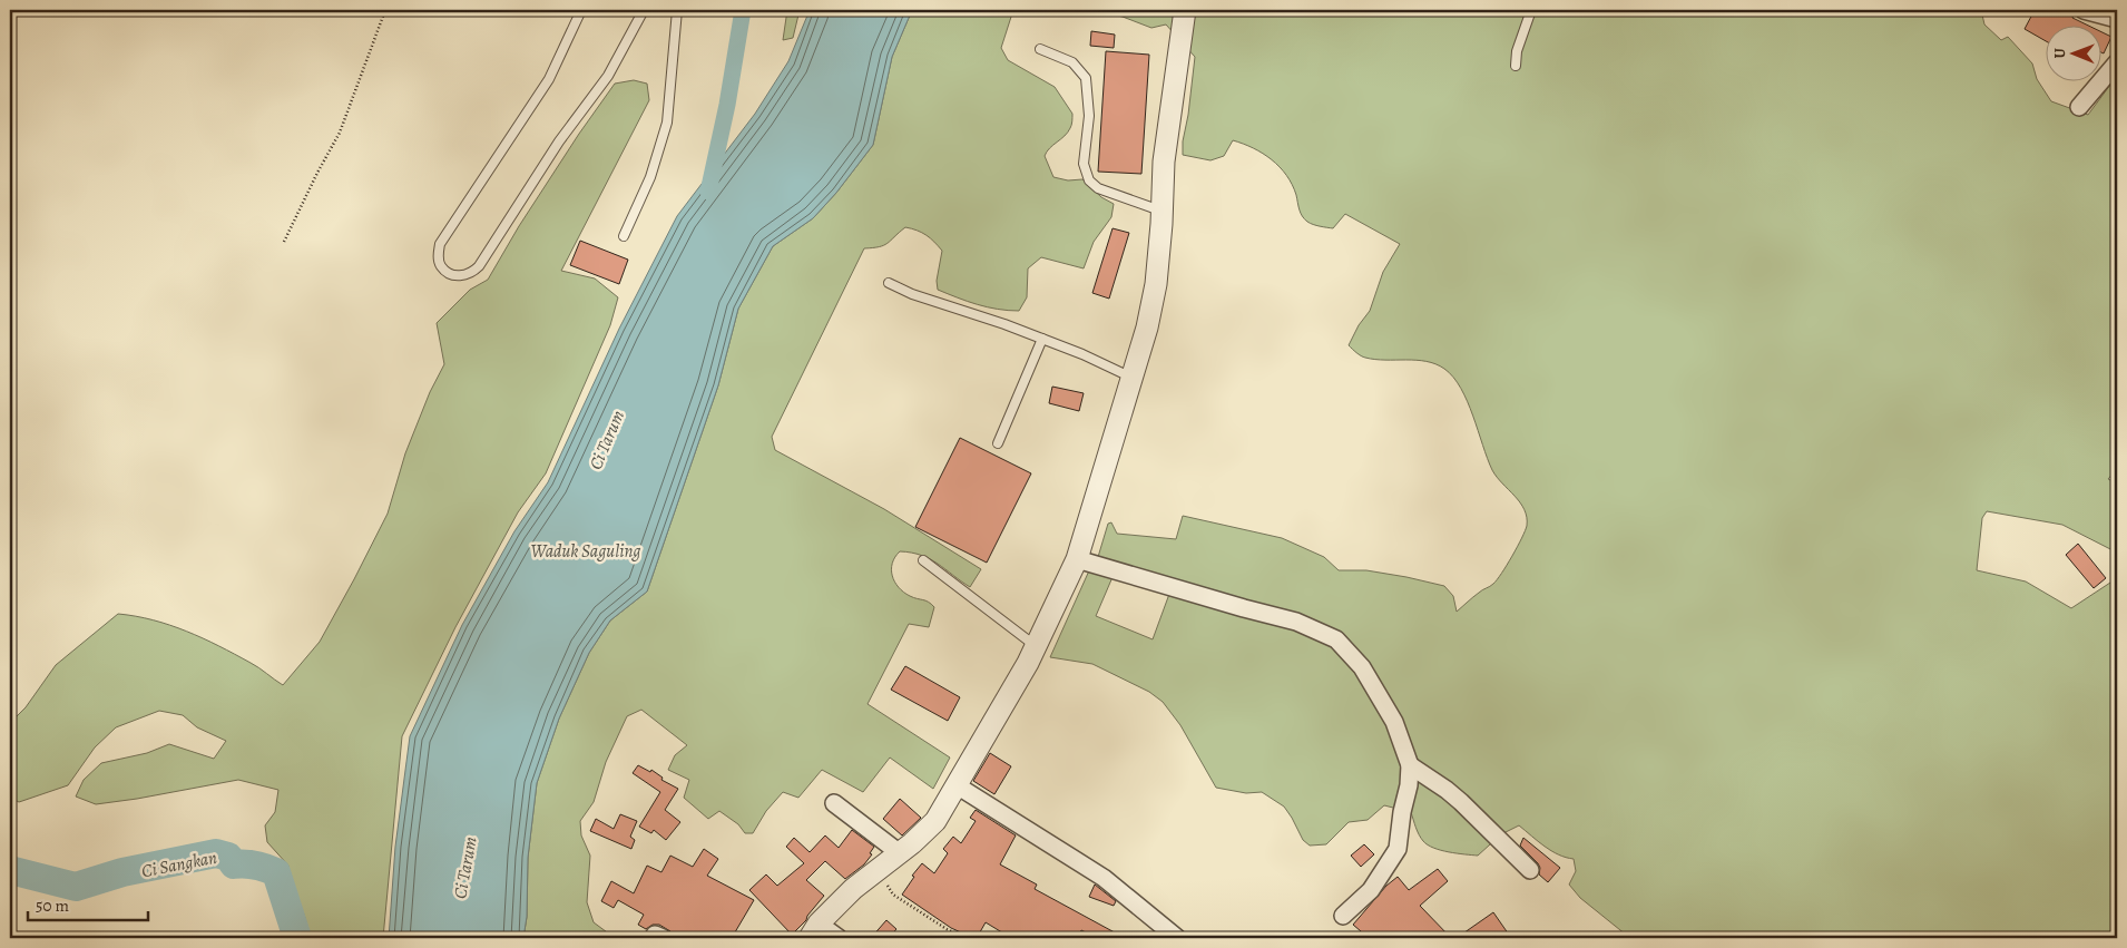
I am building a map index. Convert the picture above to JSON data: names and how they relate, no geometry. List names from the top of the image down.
{
  "water": ["Ci Tarum", "Waduk Saguling", "Ci Sangkan"],
  "scale_bar": "50 m",
  "north": "left"
}
